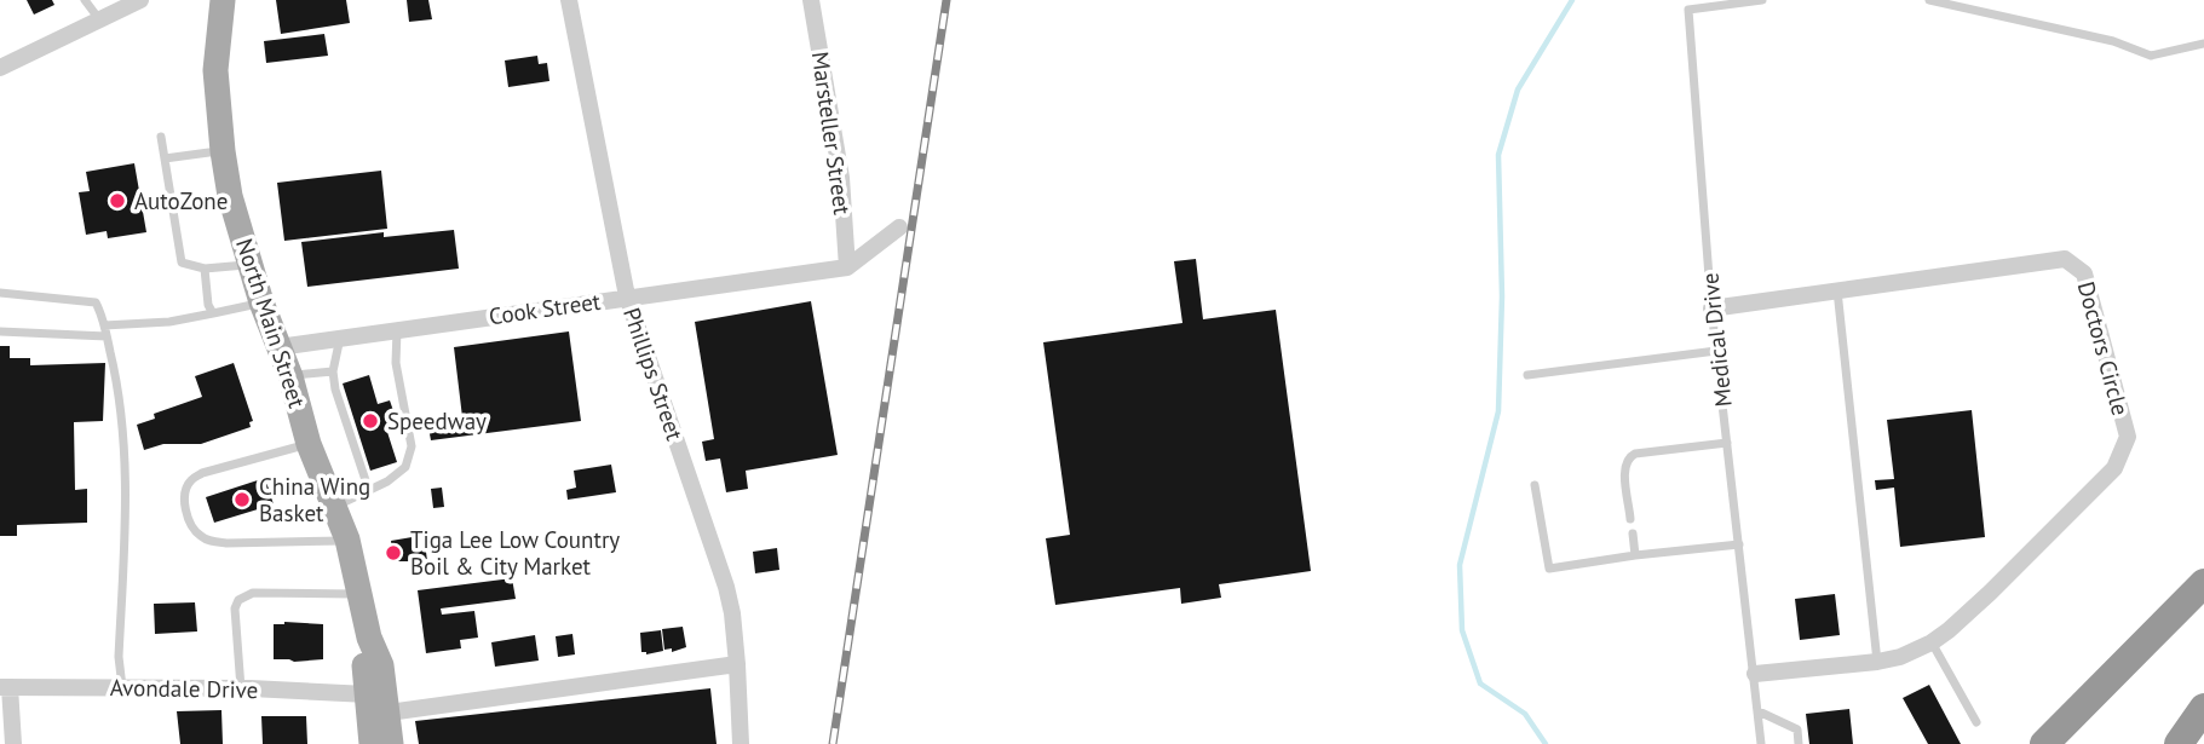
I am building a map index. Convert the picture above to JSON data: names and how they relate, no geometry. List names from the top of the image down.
{
  "streets": {
    "main road": ["North Main Street"],
    "street": [
      "Marsteller Street",
      "Cook Street",
      "Doctors Circle",
      "Phillips Street",
      "Avondale Drive"
    ],
    "lane": ["Medical Drive"]
  },
  "crossings": [
    ["Marsteller Street", "Cook Street"],
    ["Cook Street", "North Main Street"],
    ["Cook Street", "Phillips Street"],
    ["North Main Street", "Avondale Drive"],
    ["Medical Drive", "Doctors Circle"]
  ],
  "places": [
    "AutoZone",
    "Speedway",
    "China Wing Basket",
    "Tiga Lee Low Country Boil & City Market"
  ]
}
